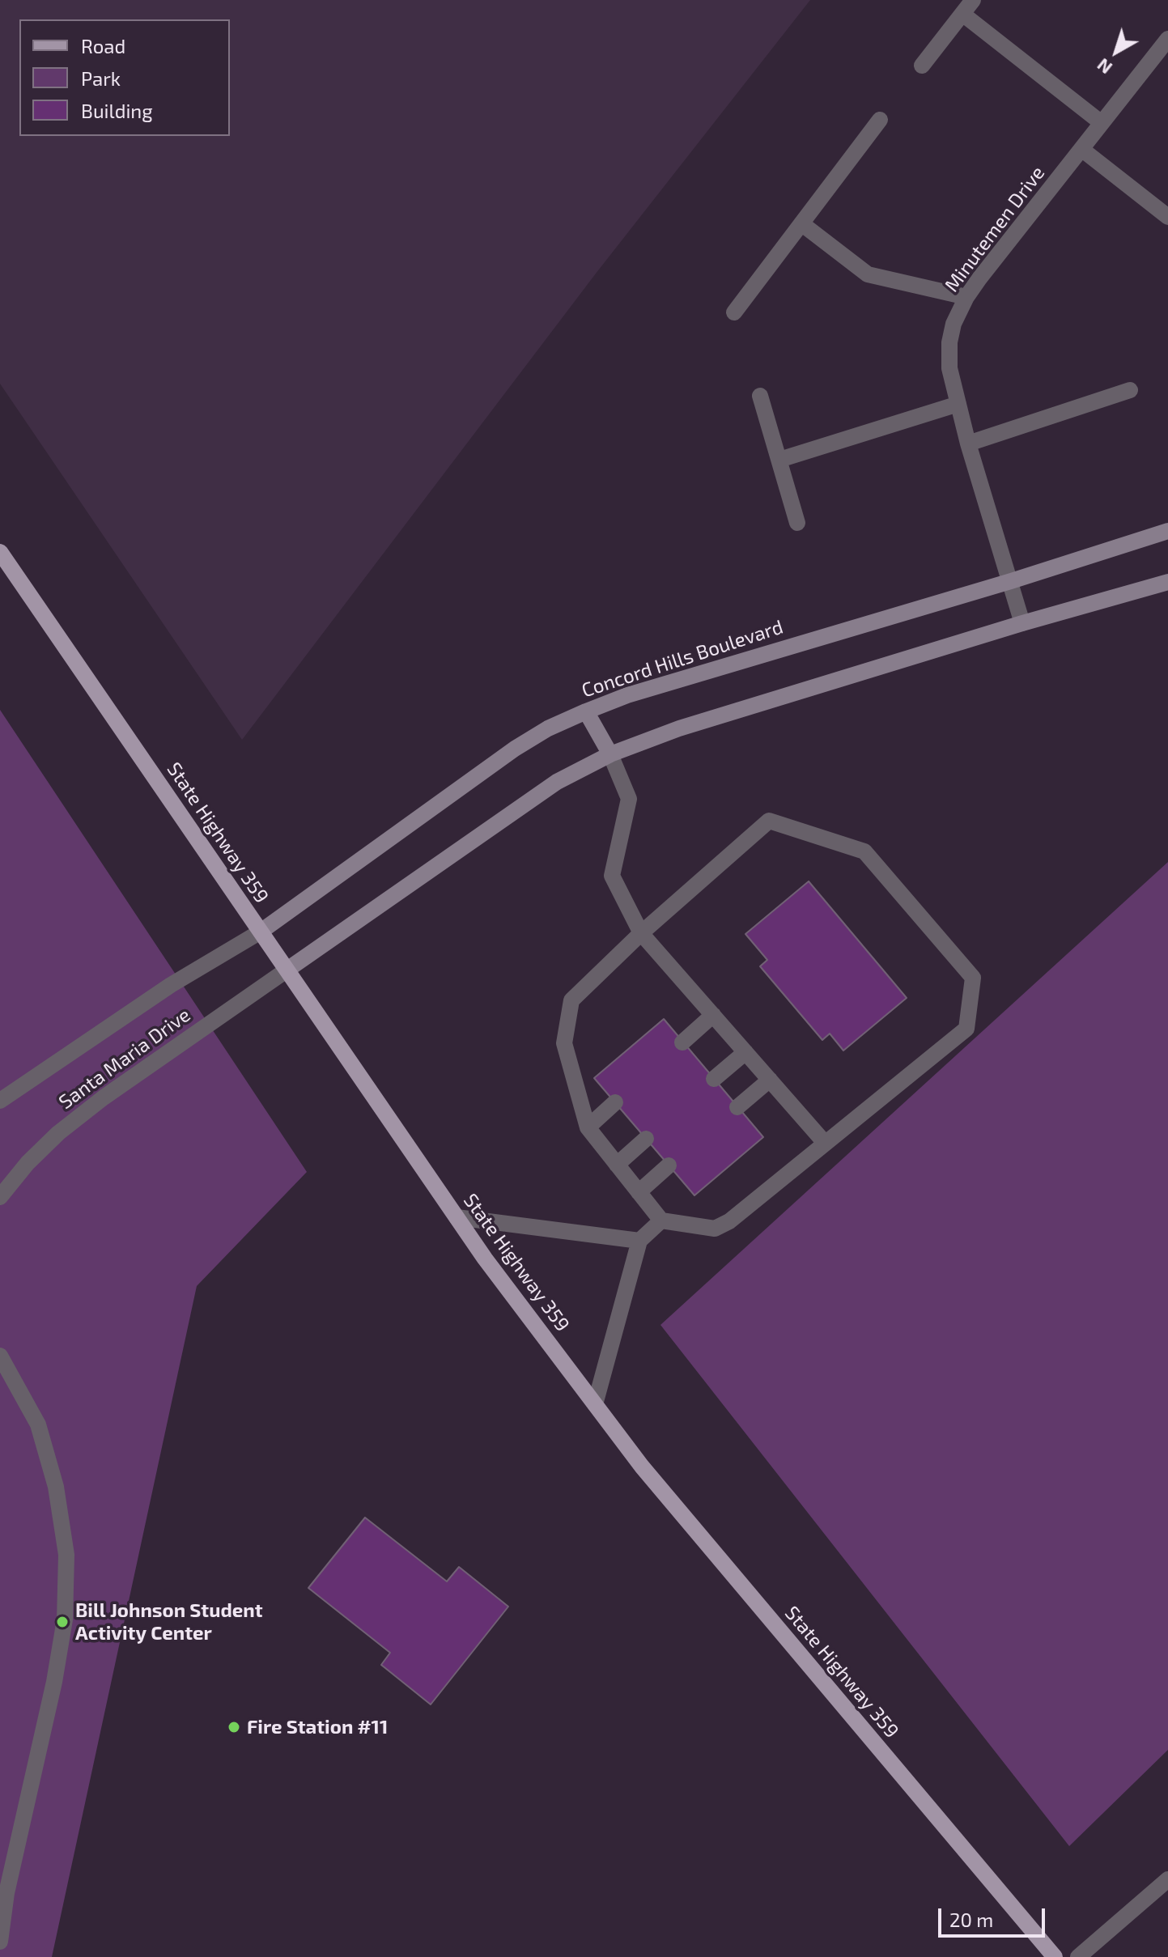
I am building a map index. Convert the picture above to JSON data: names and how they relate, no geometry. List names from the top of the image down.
{
  "streets": {
    "main road": ["State Highway 359"],
    "street": ["Minutemen Drive", "Concord Hills Boulevard", "Santa Maria Drive"]
  },
  "crossings": [
    ["Minutemen Drive", "Concord Hills Boulevard"],
    ["Concord Hills Boulevard", "State Highway 359"],
    ["Concord Hills Boulevard", "Santa Maria Drive"],
    ["State Highway 359", "Santa Maria Drive"]
  ],
  "places": ["Bill Johnson Student Activity Center", "Fire Station #11"],
  "legend": ["Road", "Park", "Building"],
  "scale_bar": "20 m",
  "north": "bottom left"
}
